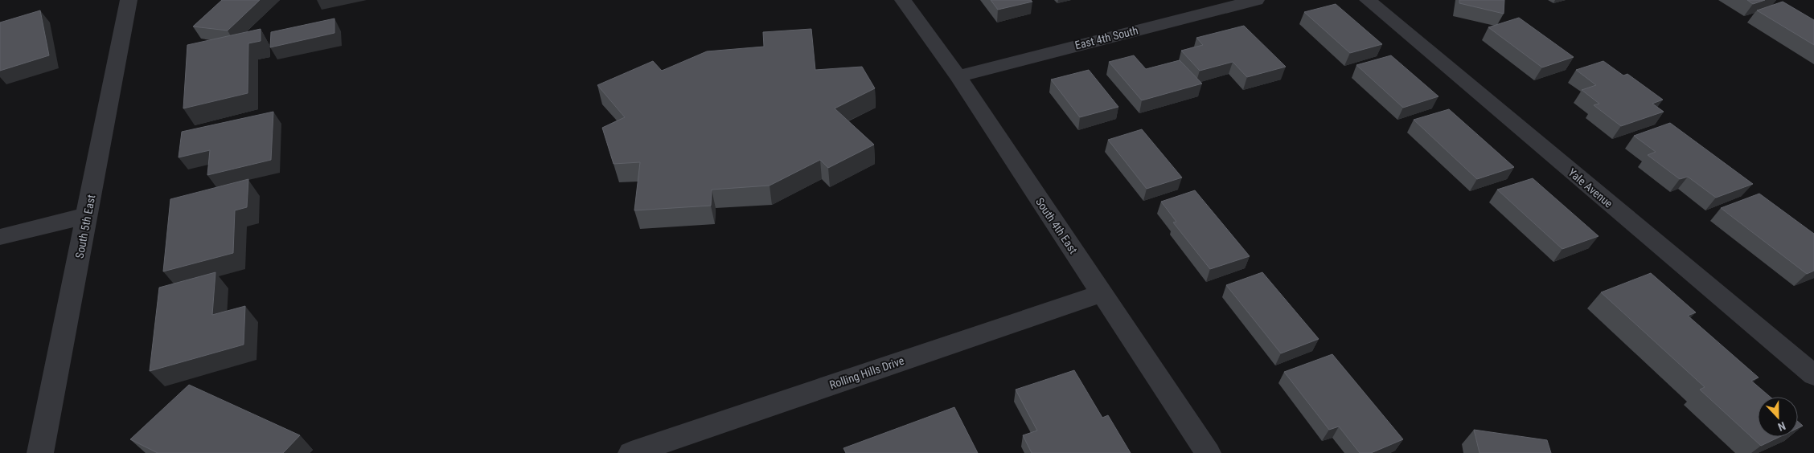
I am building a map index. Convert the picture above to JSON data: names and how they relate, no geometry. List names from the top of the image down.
{
  "streets": {
    "street": [
      "East 4th South",
      "Yale Avenue",
      "South 4th East",
      "South 5th East",
      "Rolling Hills Drive"
    ]
  },
  "crossings": [
    ["East 4th South", "South 4th East"],
    ["South 4th East", "Rolling Hills Drive"]
  ],
  "north": "bottom"
}
